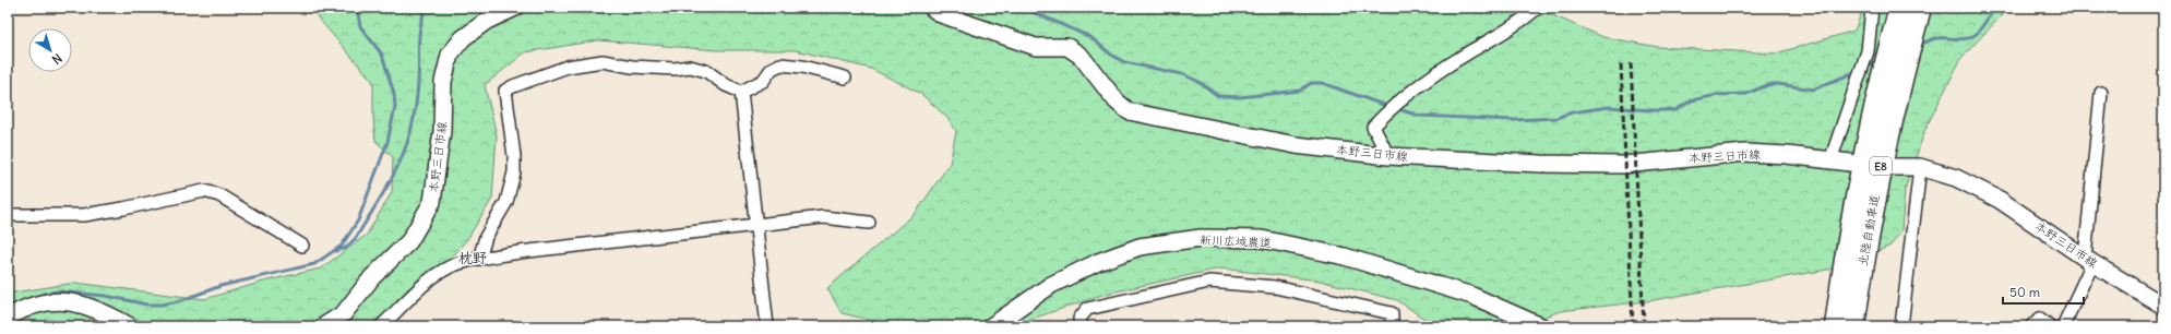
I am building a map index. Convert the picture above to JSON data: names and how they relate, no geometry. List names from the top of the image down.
{
  "streets": {
    "highway": ["E8", "北陸自動車道"],
    "main road": ["本野三日市線", "新川広域農道"]
  },
  "districts": ["枕野"],
  "scale_bar": "50 m",
  "north": "bottom right"
}
